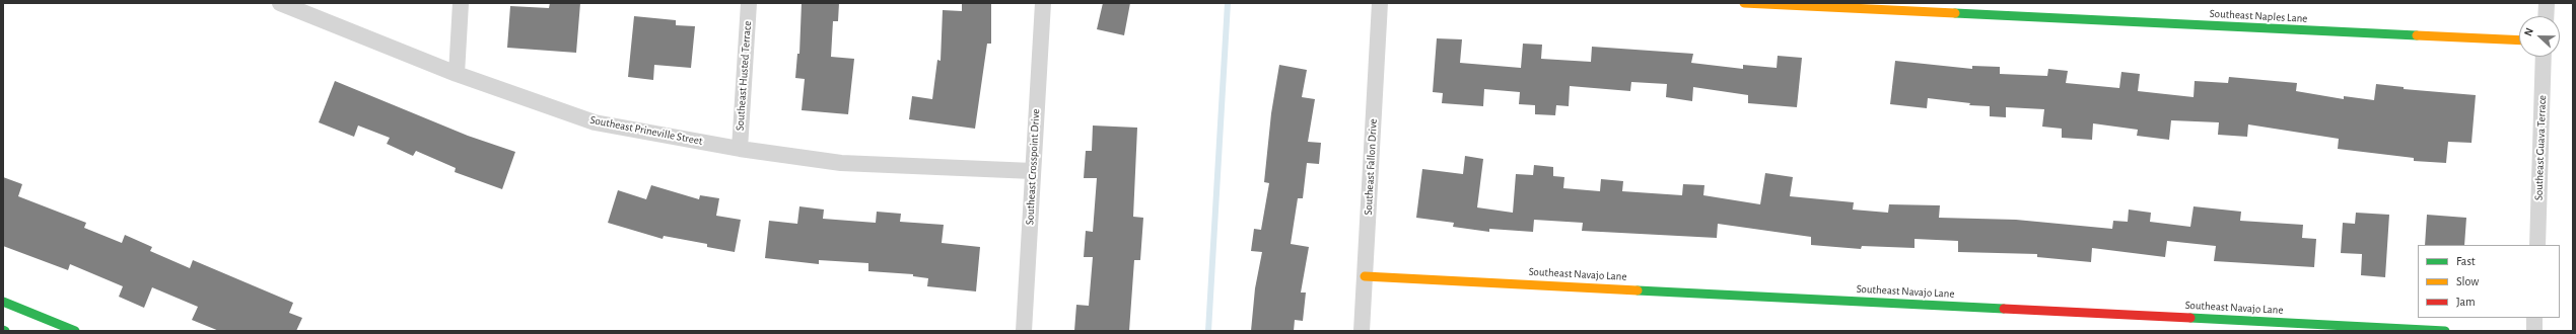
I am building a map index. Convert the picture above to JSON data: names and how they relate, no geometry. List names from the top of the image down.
{
  "streets": {
    "street": [
      "Southeast Naples Lane",
      "Southeast Husted Terrace",
      "Southeast Prineville Street",
      "Southeast Guava Terrace",
      "Southeast Crosspoint Drive",
      "Southeast Fallon Drive",
      "Southeast Navajo Lane"
    ]
  },
  "crossings": [
    ["Southeast Husted Terrace", "Southeast Prineville Street"],
    ["Southeast Prineville Street", "Southeast Crosspoint Drive"],
    ["Southeast Fallon Drive", "Southeast Navajo Lane"]
  ],
  "legend": ["Fast", "Slow", "Jam"],
  "north": "left"
}
